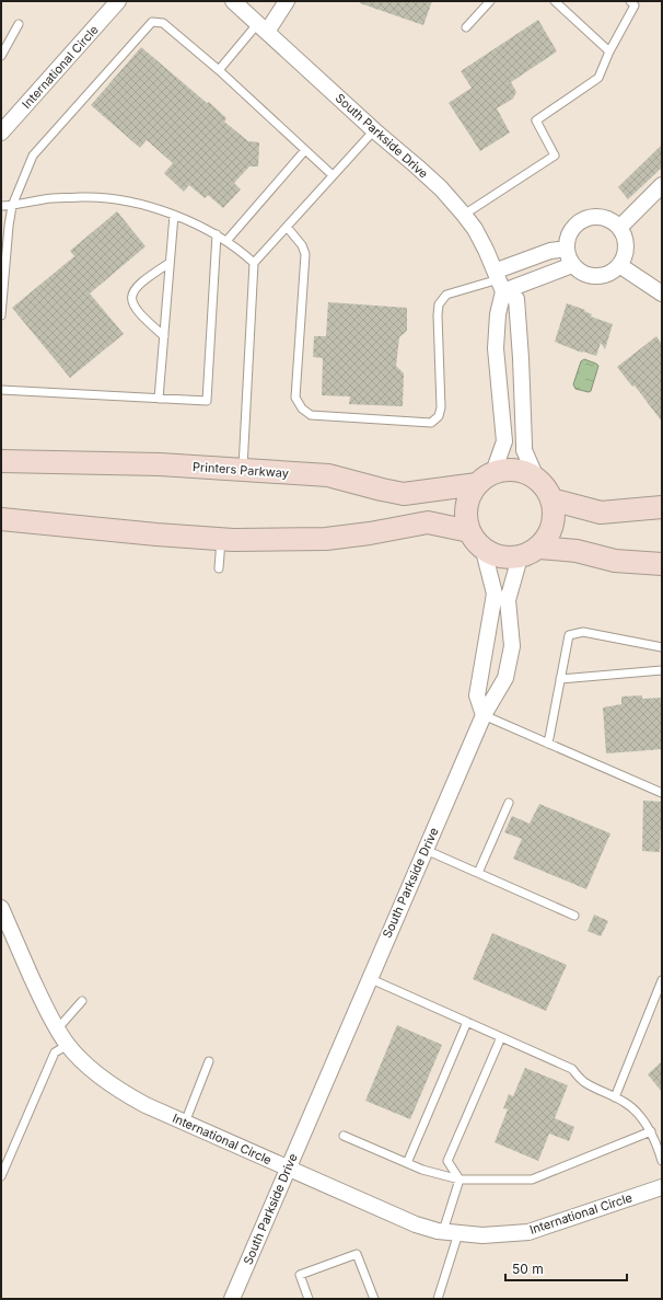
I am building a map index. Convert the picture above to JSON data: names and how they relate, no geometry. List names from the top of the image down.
{
  "streets": {
    "main road": ["South Parkside Drive", "Printers Parkway"],
    "street": ["International Circle"]
  },
  "crossings": [
    ["International Circle", "South Parkside Drive"],
    ["South Parkside Drive", "Printers Parkway"]
  ],
  "scale_bar": "50 m"
}
